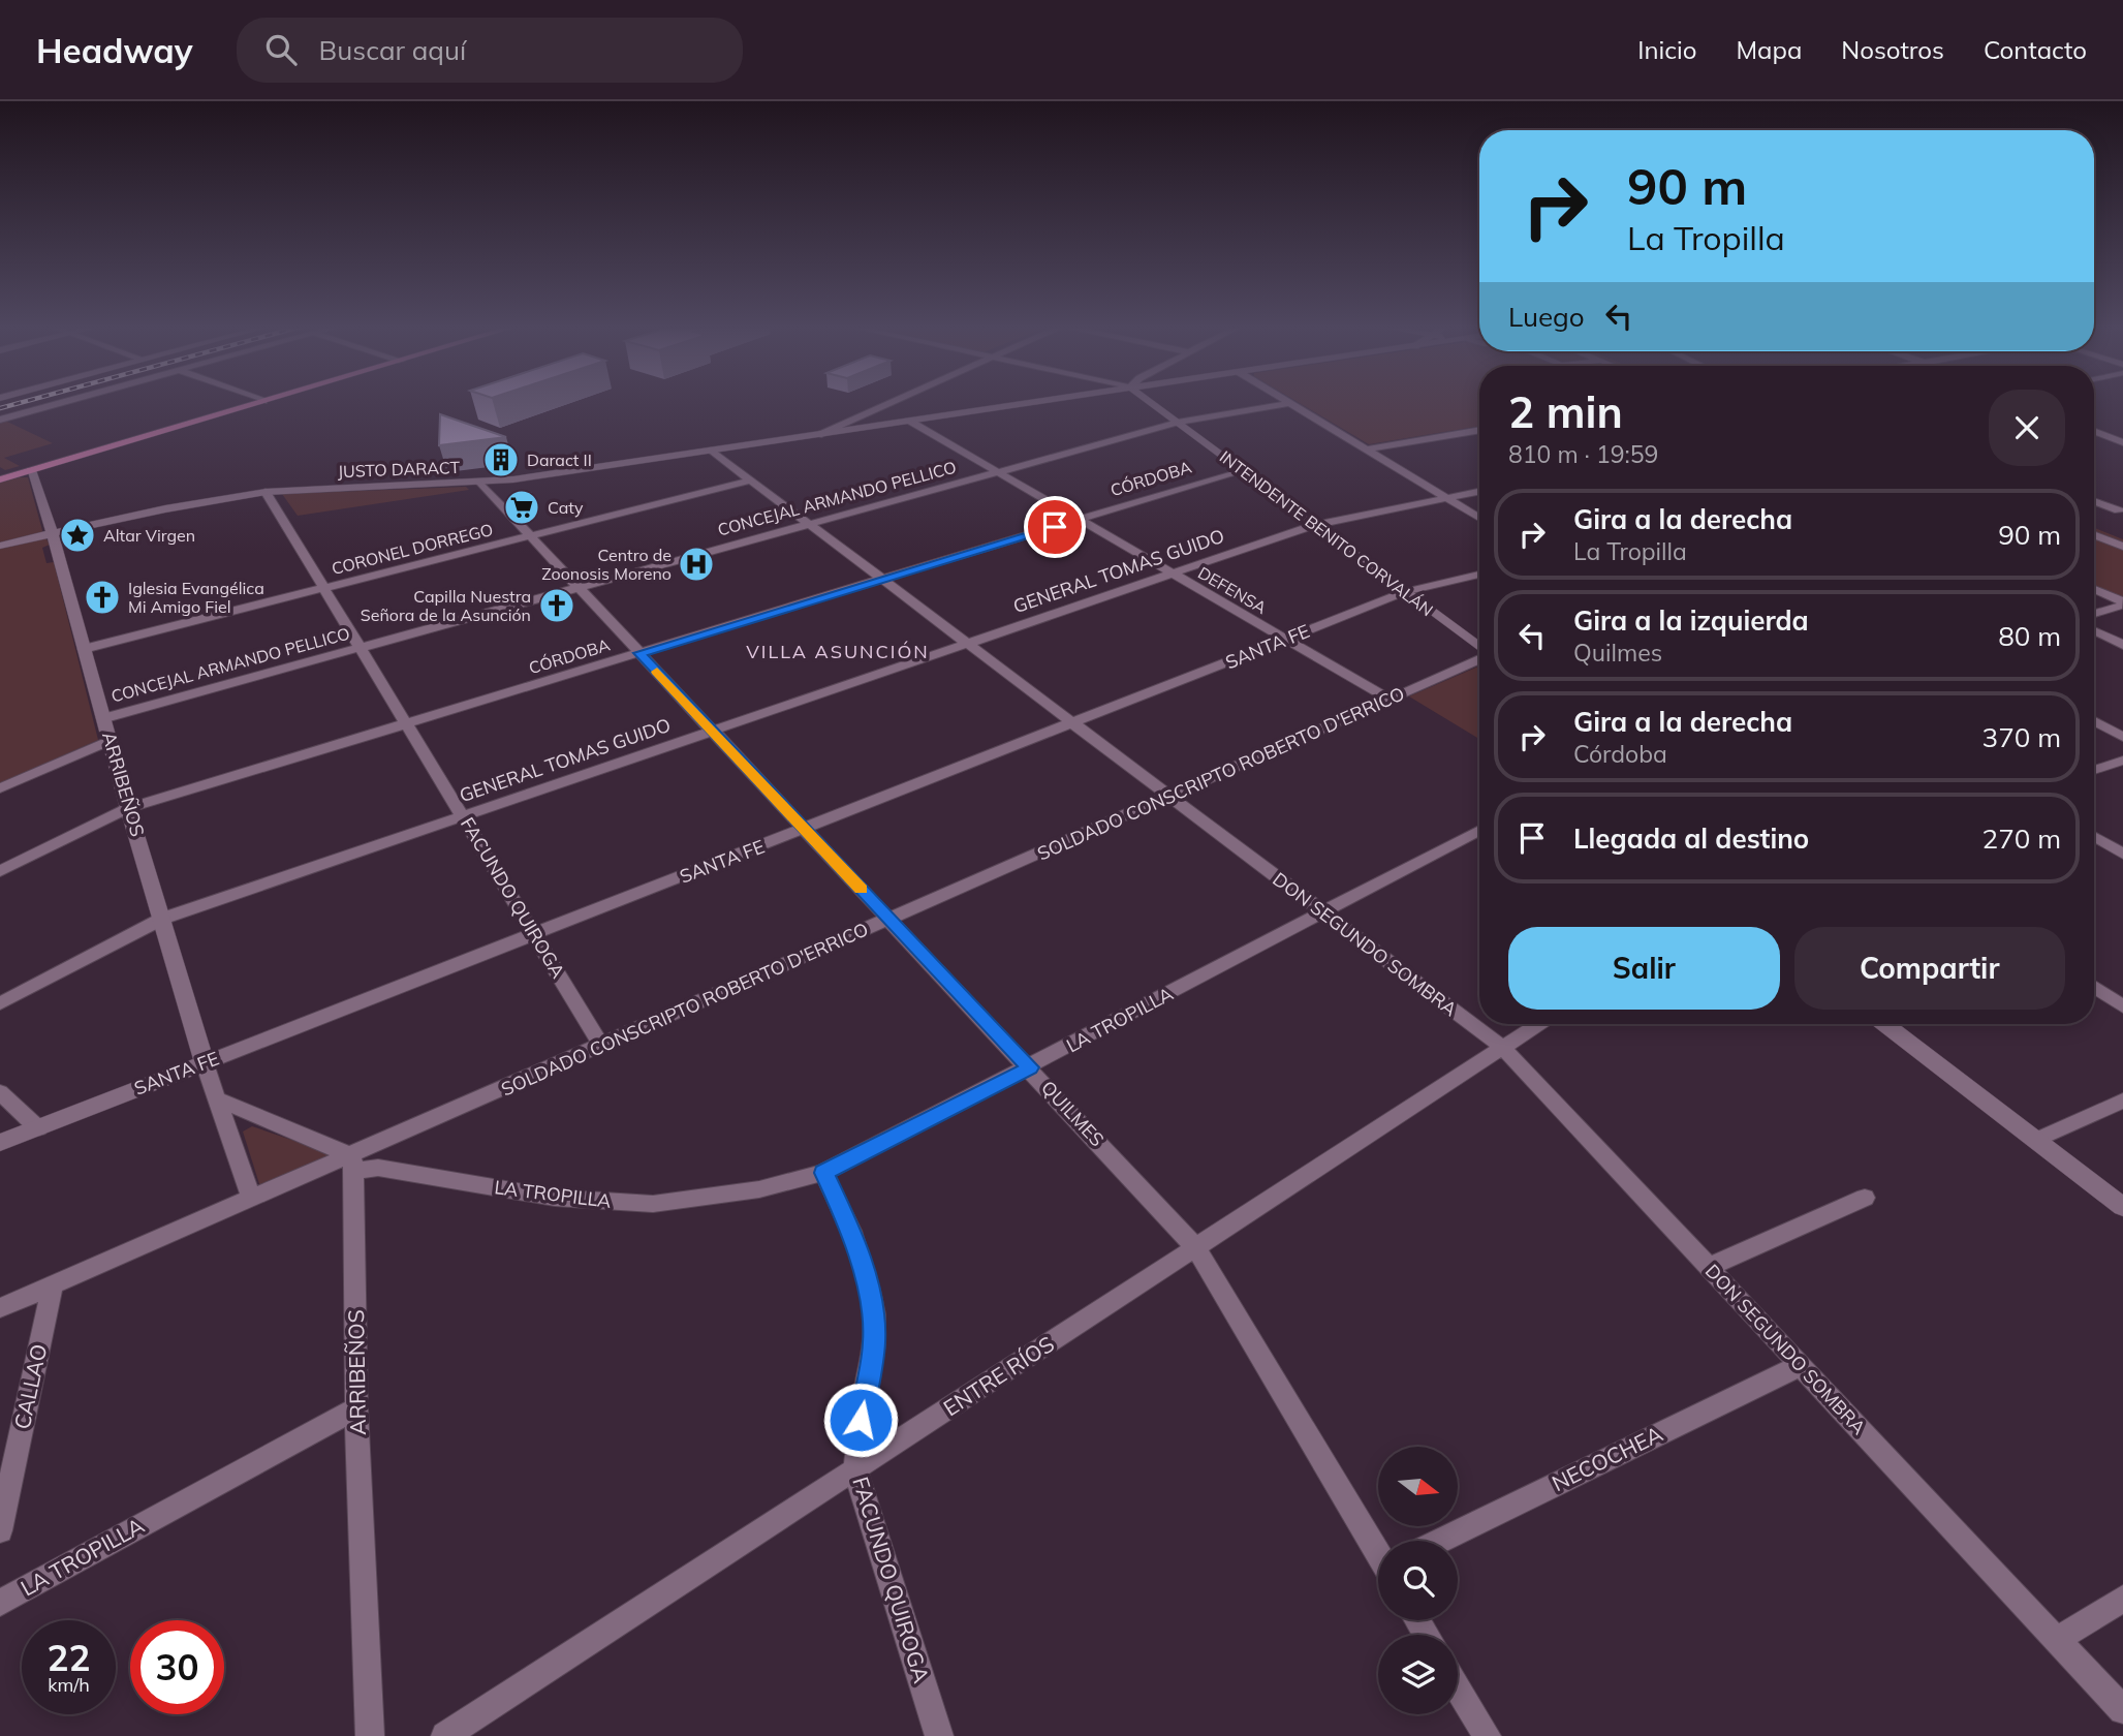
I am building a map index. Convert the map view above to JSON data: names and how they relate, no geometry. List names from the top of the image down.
{
  "streets": {
    "street": [
      "JUSTO DARACT",
      "CÓRDOBA",
      "CONCEJAL ARMANDO PELLICO",
      "INTENDENTE BENITO CORVALÁN",
      "CORONEL DORREGO",
      "GENERAL TOMAS GUIDO",
      "DEFENSA",
      "SANTA FE",
      "SOLDADO CONSCRIPTO ROBERTO D'ERRICO",
      "ARRIBEÑOS",
      "FACUNDO QUIROGA",
      "DON SEGUNDO SOMBRA",
      "LA TROPILLA",
      "QUILMES",
      "ENTRE RÍOS",
      "CALLAO",
      "NECOCHEA"
    ]
  },
  "crossings": [
    ["JUSTO DARACT", "DEFENSA"],
    ["JUSTO DARACT", "ARRIBEÑOS"],
    ["JUSTO DARACT", "FACUNDO QUIROGA"],
    ["JUSTO DARACT", "DON SEGUNDO SOMBRA"],
    ["JUSTO DARACT", "QUILMES"],
    ["CÓRDOBA", "INTENDENTE BENITO CORVALÁN"],
    ["CÓRDOBA", "DEFENSA"],
    ["CÓRDOBA", "ARRIBEÑOS"],
    ["CÓRDOBA", "FACUNDO QUIROGA"],
    ["CÓRDOBA", "DON SEGUNDO SOMBRA"],
    ["CÓRDOBA", "QUILMES"],
    ["CONCEJAL ARMANDO PELLICO", "INTENDENTE BENITO CORVALÁN"],
    ["CONCEJAL ARMANDO PELLICO", "DEFENSA"],
    ["CONCEJAL ARMANDO PELLICO", "ARRIBEÑOS"],
    ["CONCEJAL ARMANDO PELLICO", "FACUNDO QUIROGA"],
    ["CONCEJAL ARMANDO PELLICO", "DON SEGUNDO SOMBRA"],
    ["CONCEJAL ARMANDO PELLICO", "QUILMES"],
    ["INTENDENTE BENITO CORVALÁN", "GENERAL TOMAS GUIDO"],
    ["INTENDENTE BENITO CORVALÁN", "SANTA FE"],
    ["CORONEL DORREGO", "ARRIBEÑOS"],
    ["CORONEL DORREGO", "FACUNDO QUIROGA"],
    ["CORONEL DORREGO", "DON SEGUNDO SOMBRA"],
    ["CORONEL DORREGO", "QUILMES"],
    ["GENERAL TOMAS GUIDO", "DEFENSA"],
    ["GENERAL TOMAS GUIDO", "ARRIBEÑOS"],
    ["GENERAL TOMAS GUIDO", "FACUNDO QUIROGA"],
    ["GENERAL TOMAS GUIDO", "DON SEGUNDO SOMBRA"],
    ["GENERAL TOMAS GUIDO", "QUILMES"],
    ["DEFENSA", "SANTA FE"],
    ["DEFENSA", "SOLDADO CONSCRIPTO ROBERTO D'ERRICO"],
    ["SANTA FE", "ARRIBEÑOS"],
    ["SANTA FE", "FACUNDO QUIROGA"],
    ["SANTA FE", "DON SEGUNDO SOMBRA"],
    ["SANTA FE", "QUILMES"],
    ["SOLDADO CONSCRIPTO ROBERTO D'ERRICO", "ARRIBEÑOS"],
    ["SOLDADO CONSCRIPTO ROBERTO D'ERRICO", "FACUNDO QUIROGA"],
    ["SOLDADO CONSCRIPTO ROBERTO D'ERRICO", "DON SEGUNDO SOMBRA"],
    ["SOLDADO CONSCRIPTO ROBERTO D'ERRICO", "LA TROPILLA"],
    ["SOLDADO CONSCRIPTO ROBERTO D'ERRICO", "QUILMES"],
    ["SOLDADO CONSCRIPTO ROBERTO D'ERRICO", "CALLAO"],
    ["ARRIBEÑOS", "LA TROPILLA"],
    ["FACUNDO QUIROGA", "LA TROPILLA"],
    ["FACUNDO QUIROGA", "ENTRE RÍOS"],
    ["DON SEGUNDO SOMBRA", "LA TROPILLA"],
    ["DON SEGUNDO SOMBRA", "ENTRE RÍOS"],
    ["DON SEGUNDO SOMBRA", "NECOCHEA"],
    ["LA TROPILLA", "QUILMES"],
    ["QUILMES", "ENTRE RÍOS"]
  ],
  "districts": ["VILLA ASUNCIÓN"],
  "places": {
    "building": ["Daract II"],
    "supermarket": ["Caty"],
    "place": ["Altar Virgen"],
    "hospital": ["Centro de Zoonosis Moreno"],
    "church": ["Iglesia Evangélica Mi Amigo Fiel", "Capilla Nuestra Señora de la Asunción"]
  },
  "north": "right",
  "page": {
    "header": "Headway",
    "search": "Buscar aquí",
    "nav": [
      "Inicio",
      "Mapa",
      "Nosotros",
      "Contacto"
    ],
    "turn": ["90 m", "La Tropilla"],
    "then": "Luego",
    "heading": ["2 min", "810 m · 19:59"],
    "list": [
      {
        "name": "Gira a la derecha",
        "note": "La Tropilla",
        "value": "90 m"
      },
      {
        "name": "Gira a la izquierda",
        "note": "Quilmes",
        "value": "80 m"
      },
      {
        "name": "Gira a la derecha",
        "note": "Córdoba",
        "value": "370 m"
      },
      {
        "name": "Llegada al destino",
        "value": "270 m"
      }
    ],
    "buttons": ["Salir", "Compartir"],
    "speed": "22 km/h",
    "limit": "30"
  }
}
